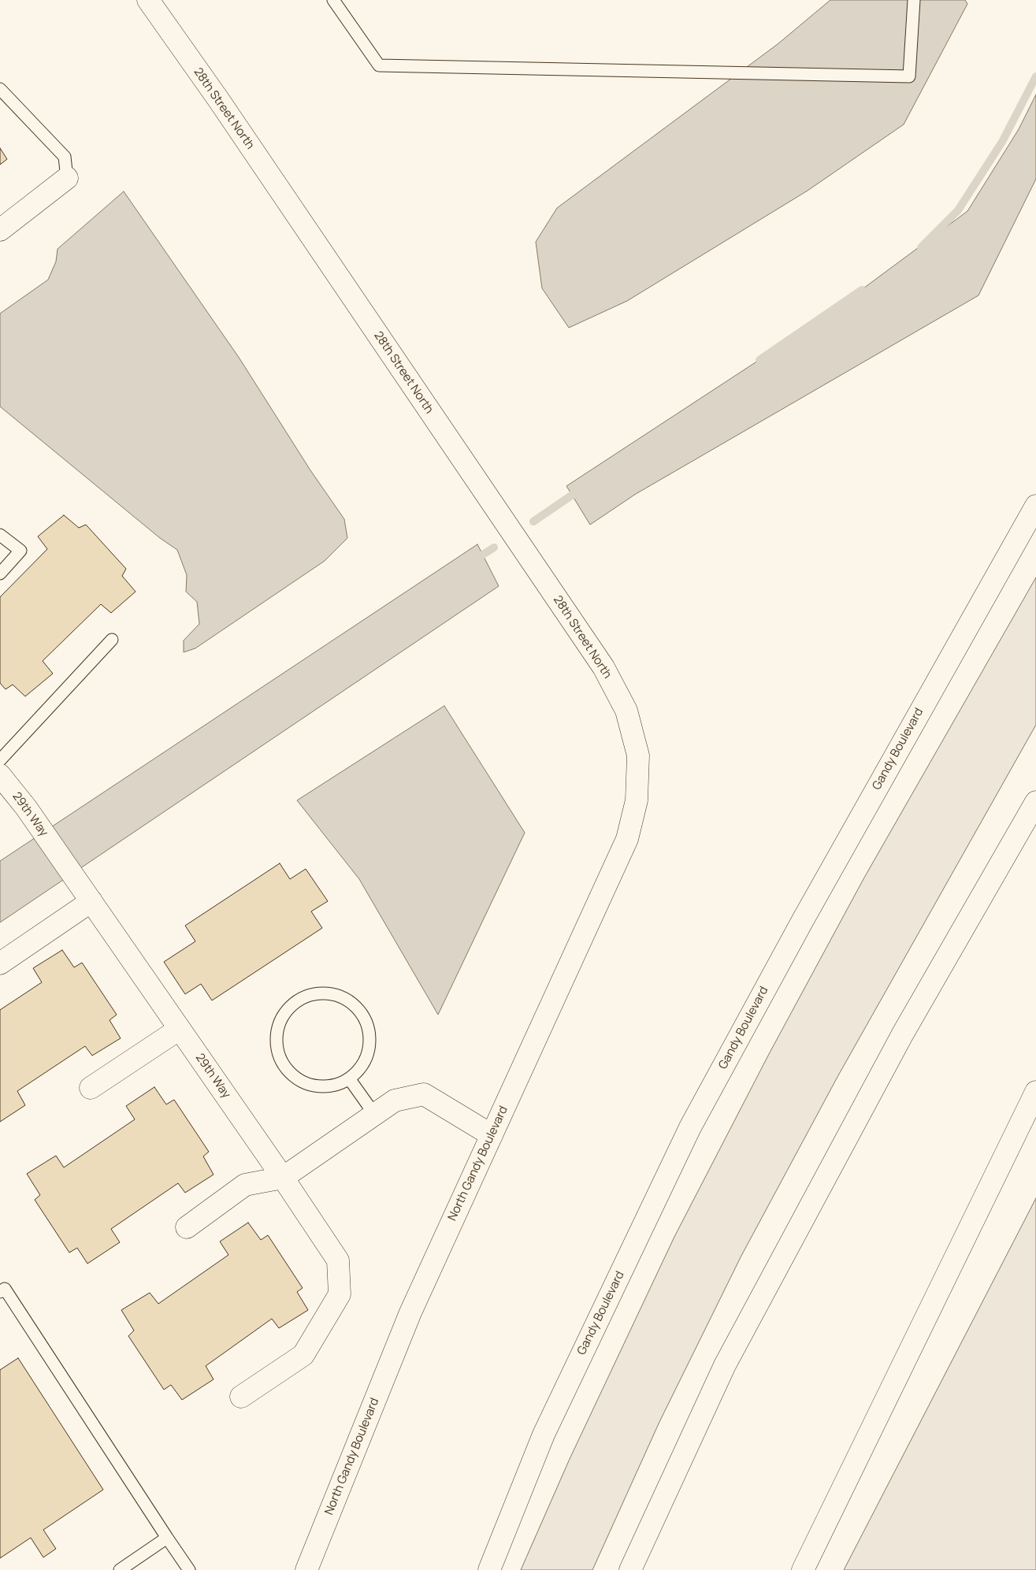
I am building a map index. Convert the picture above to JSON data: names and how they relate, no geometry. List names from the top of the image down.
{
  "streets": {
    "main road": [
      "28th Street North",
      "Gandy Boulevard",
      "29th Way",
      "North Gandy Boulevard"
    ]
  },
  "crossings": [
    ["28th Street North", "North Gandy Boulevard"]
  ]
}
